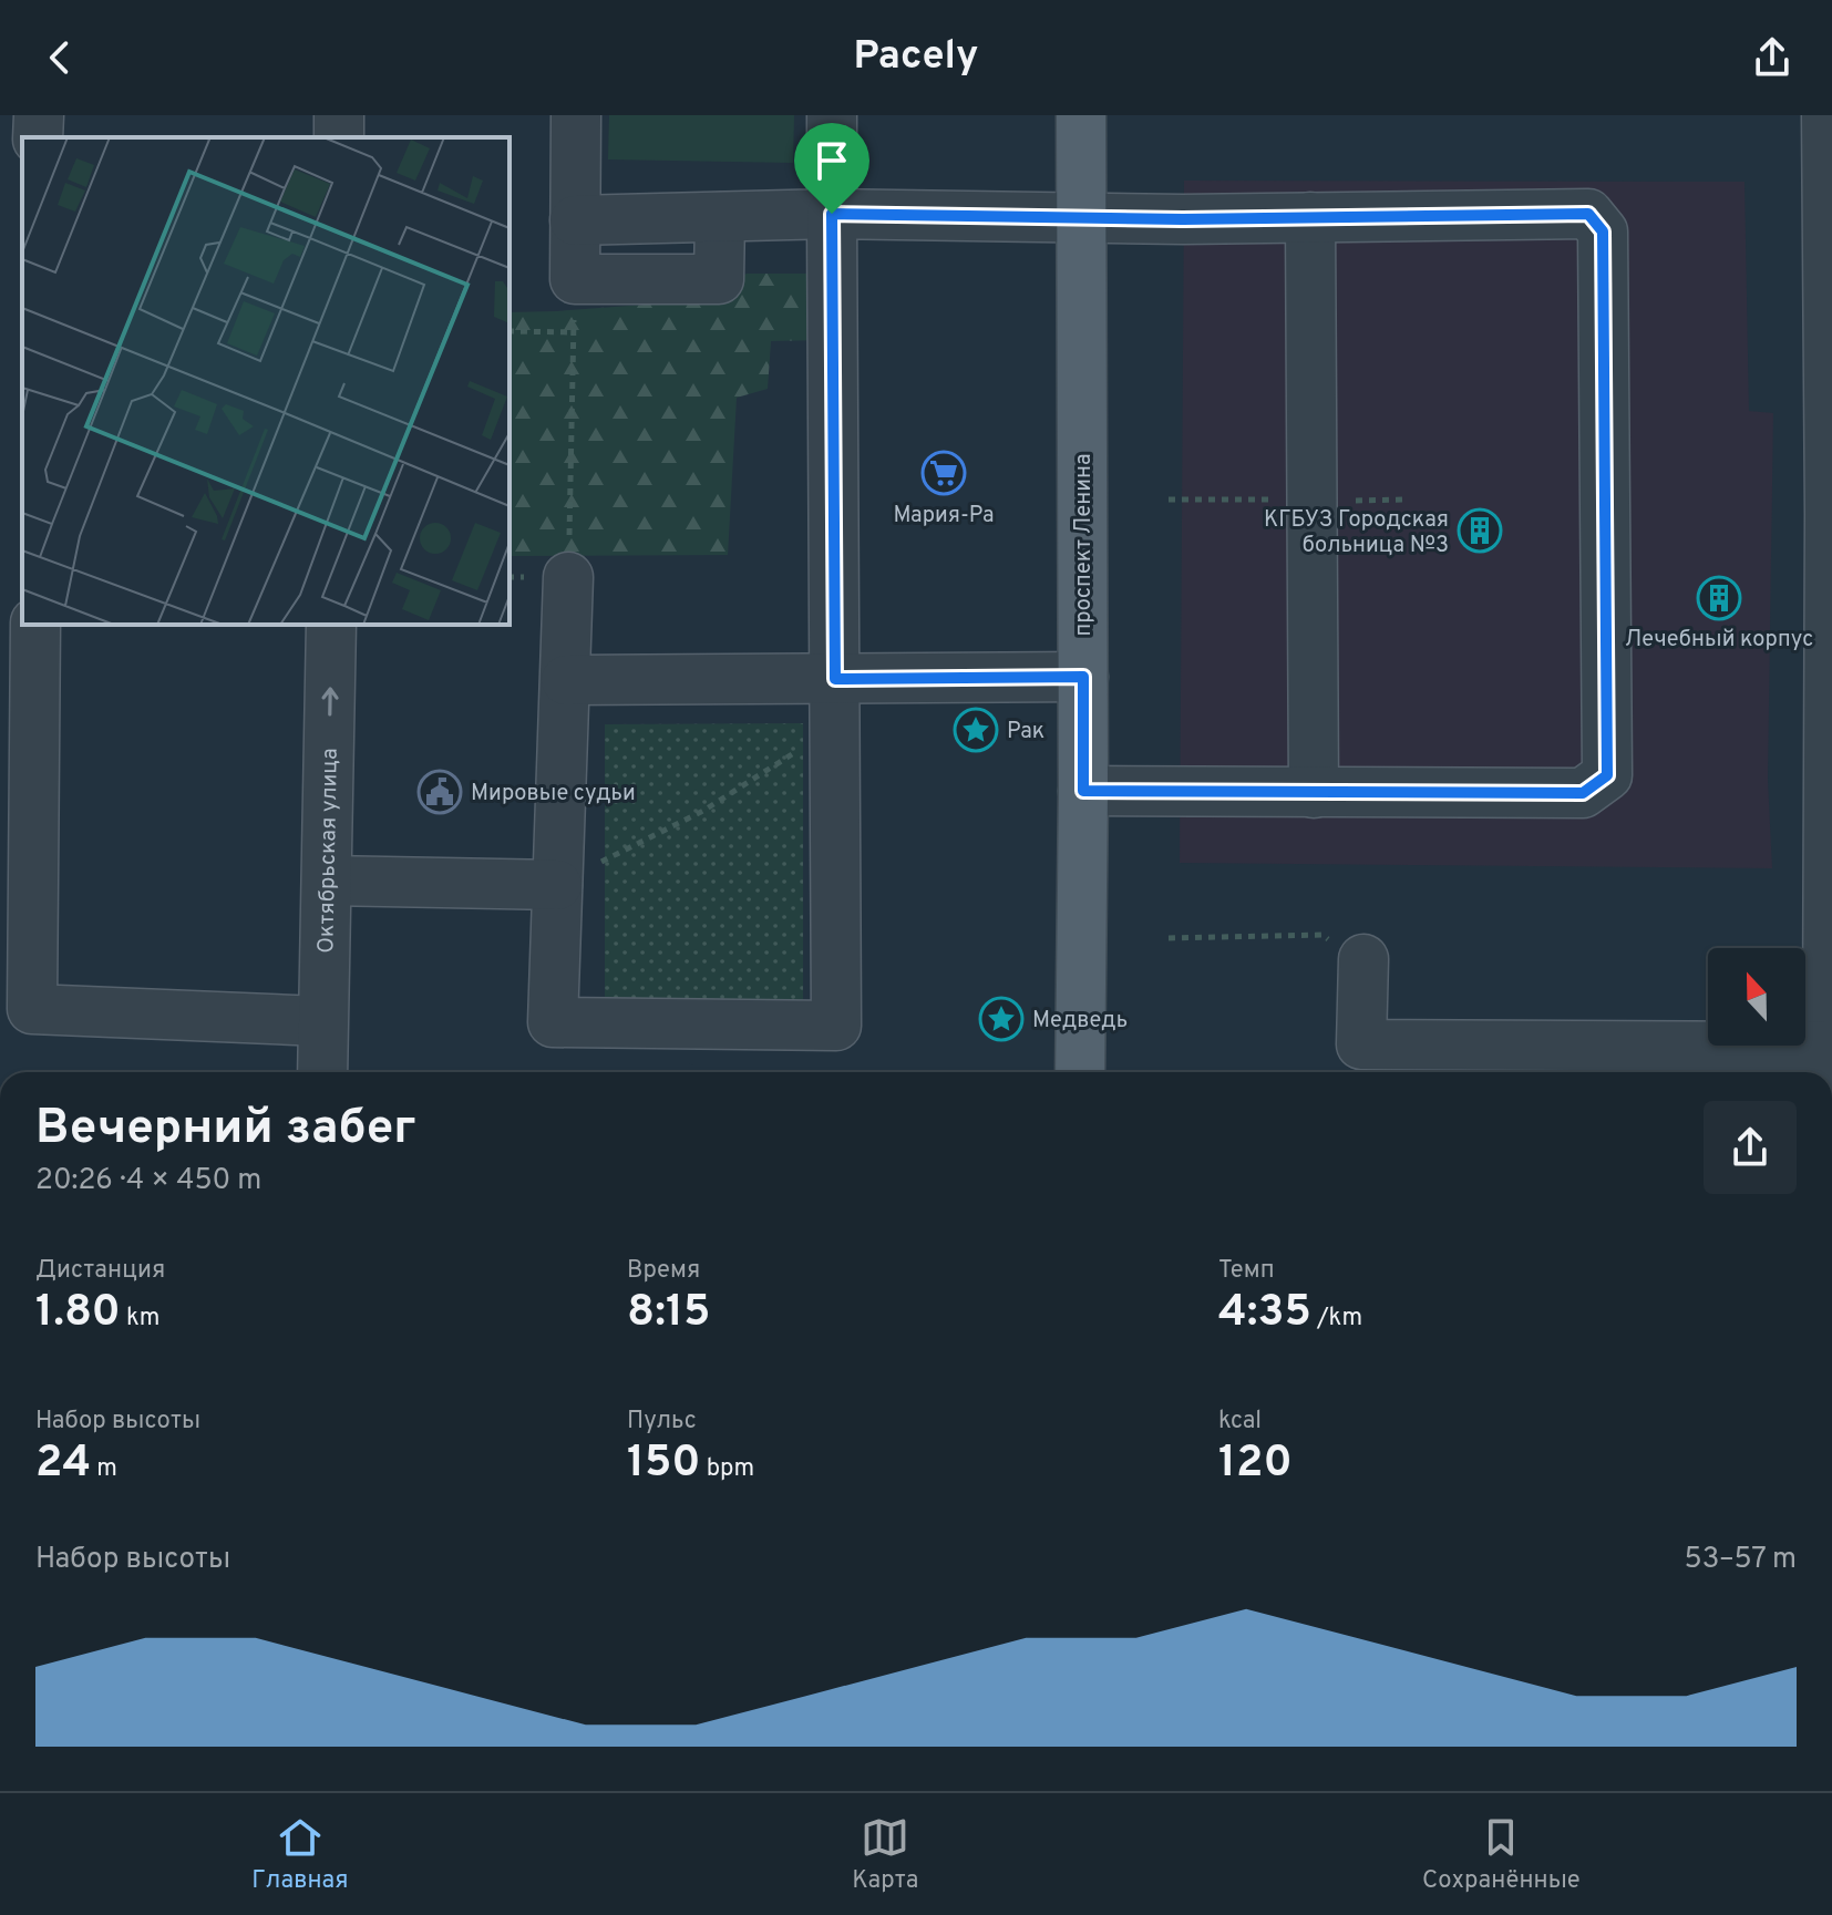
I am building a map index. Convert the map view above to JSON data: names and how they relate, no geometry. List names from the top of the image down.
{
  "streets": {
    "main road": ["проспект Ленина"],
    "street": ["Октябрьская улица"]
  },
  "places": {
    "supermarket": ["Мария-Ра"],
    "building": ["КГБУЗ Городская больница №3", "Лечебный корпус"],
    "place": ["Рак", "Медведь"],
    "public building": ["Мировые судьи"]
  },
  "north": "top",
  "page": {
    "header": "Pacely",
    "heading": ["Вечерний забег", "20:26 · 4 × 450 m"],
    "stats": [
      ["Дистанция", "1.80 km"],
      ["Время", "8:15"],
      ["Темп", "4:35 /km"],
      ["Набор высоты", "24 m"],
      ["Пульс", "150 bpm"],
      ["kcal", "120"]
    ],
    "chart": ["Набор высоты", "53–57 m"],
    "tabs": ["Главная", "Карта", "Сохранённые"]
  }
}
